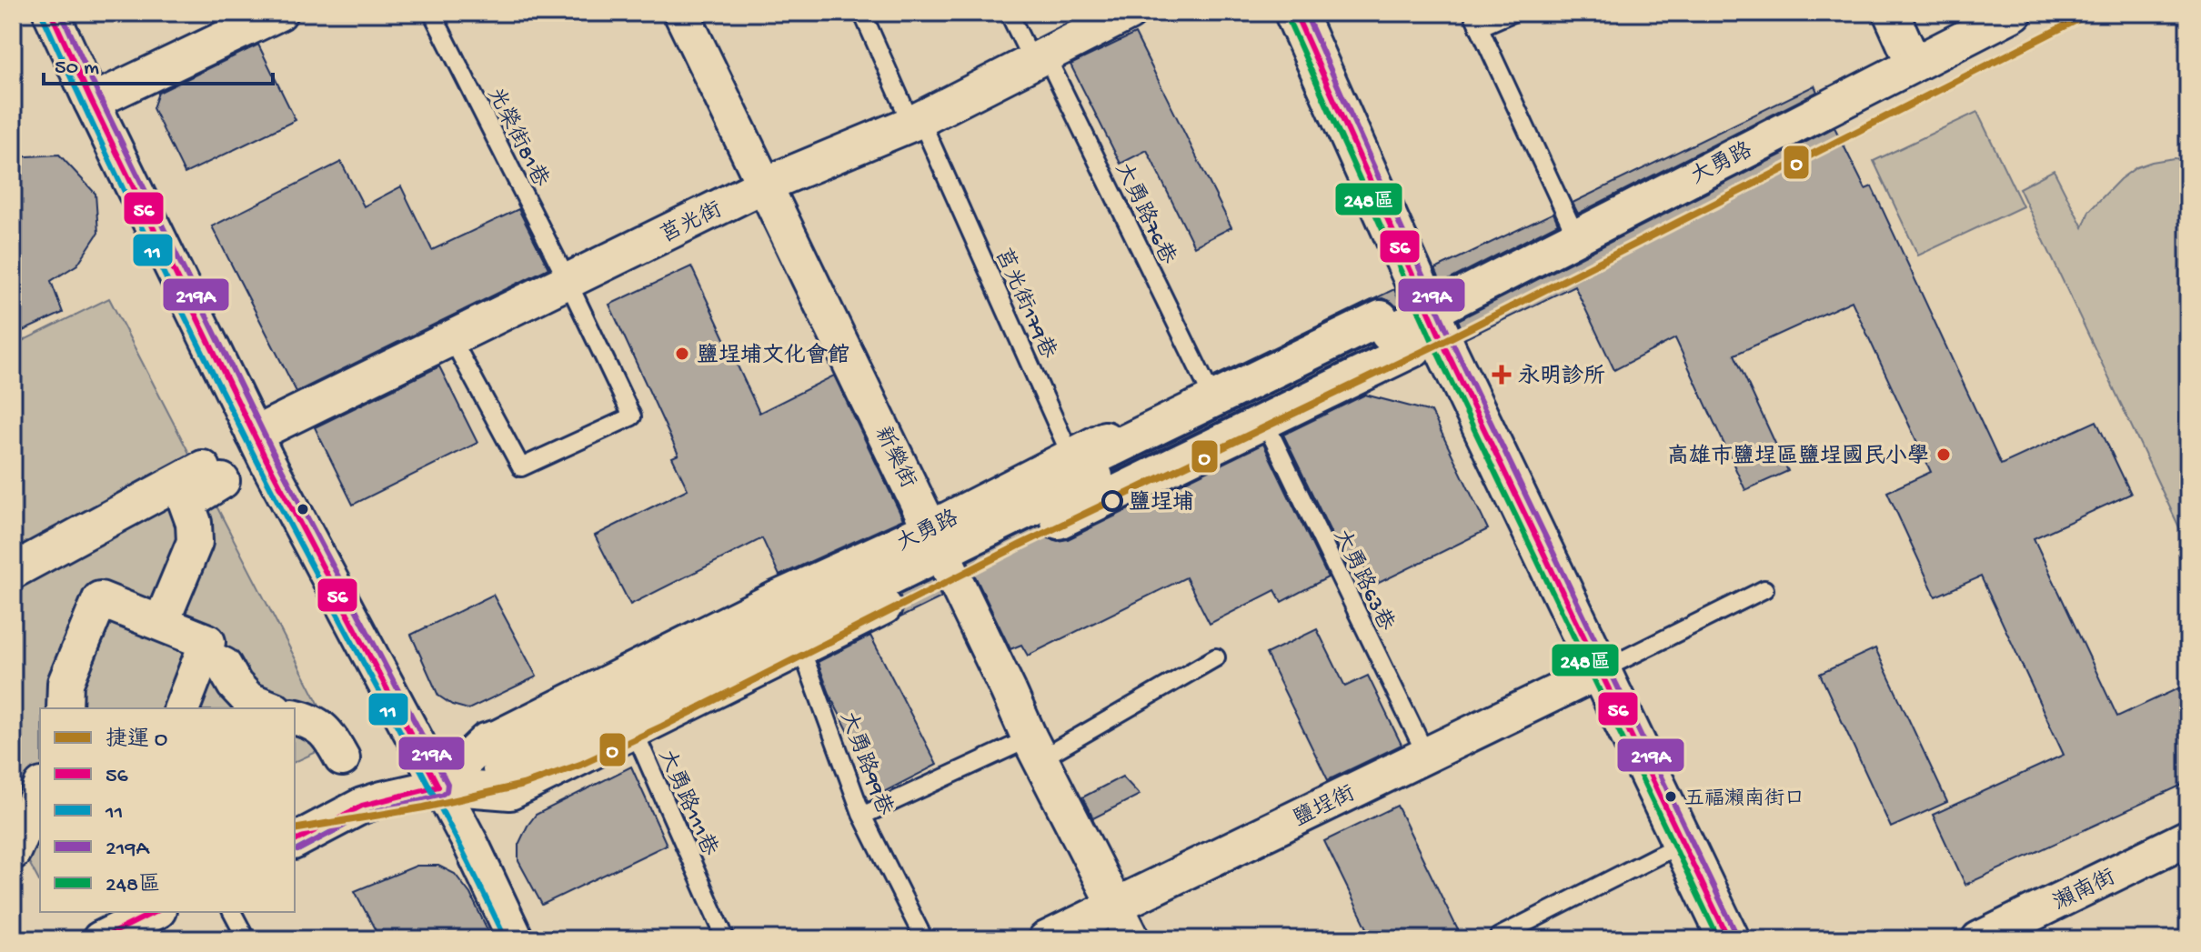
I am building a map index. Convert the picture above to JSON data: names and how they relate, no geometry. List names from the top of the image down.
{
  "streets": {
    "street": [
      "大勇路",
      "莒光街",
      "新樂街",
      "鹽埕街",
      "瀨南街"
    ],
    "lane": [
      "光榮街81巷",
      "大勇路76巷",
      "莒光街179巷",
      "大勇路63巷",
      "大勇路99巷",
      "大勇路111巷"
    ]
  },
  "crossings": [
    ["光榮街81巷", "莒光街"],
    ["大勇路", "大勇路76巷"],
    ["大勇路", "莒光街179巷"],
    ["大勇路", "新樂街"],
    ["大勇路", "大勇路63巷"],
    ["大勇路", "大勇路99巷"],
    ["大勇路", "大勇路111巷"],
    ["大勇路76巷", "莒光街"],
    ["莒光街", "莒光街179巷"],
    ["莒光街", "新樂街"],
    ["新樂街", "鹽埕街"],
    ["大勇路63巷", "鹽埕街"]
  ],
  "places": {
    "other": [
      "鹽埕埔文化會館",
      "高雄市鹽埕區鹽埕國民小學",
      "鹽埕埔",
      "五福瀨南街口"
    ],
    "health": ["永明診所"]
  },
  "lines": [
    "metro line O",
    "transit line 56",
    "transit line 219A",
    "transit line 11",
    "transit line 248區"
  ],
  "legend": [
    "捷運 O",
    "56",
    "11",
    "219A",
    "248區"
  ],
  "scale_bar": "50 m"
}
